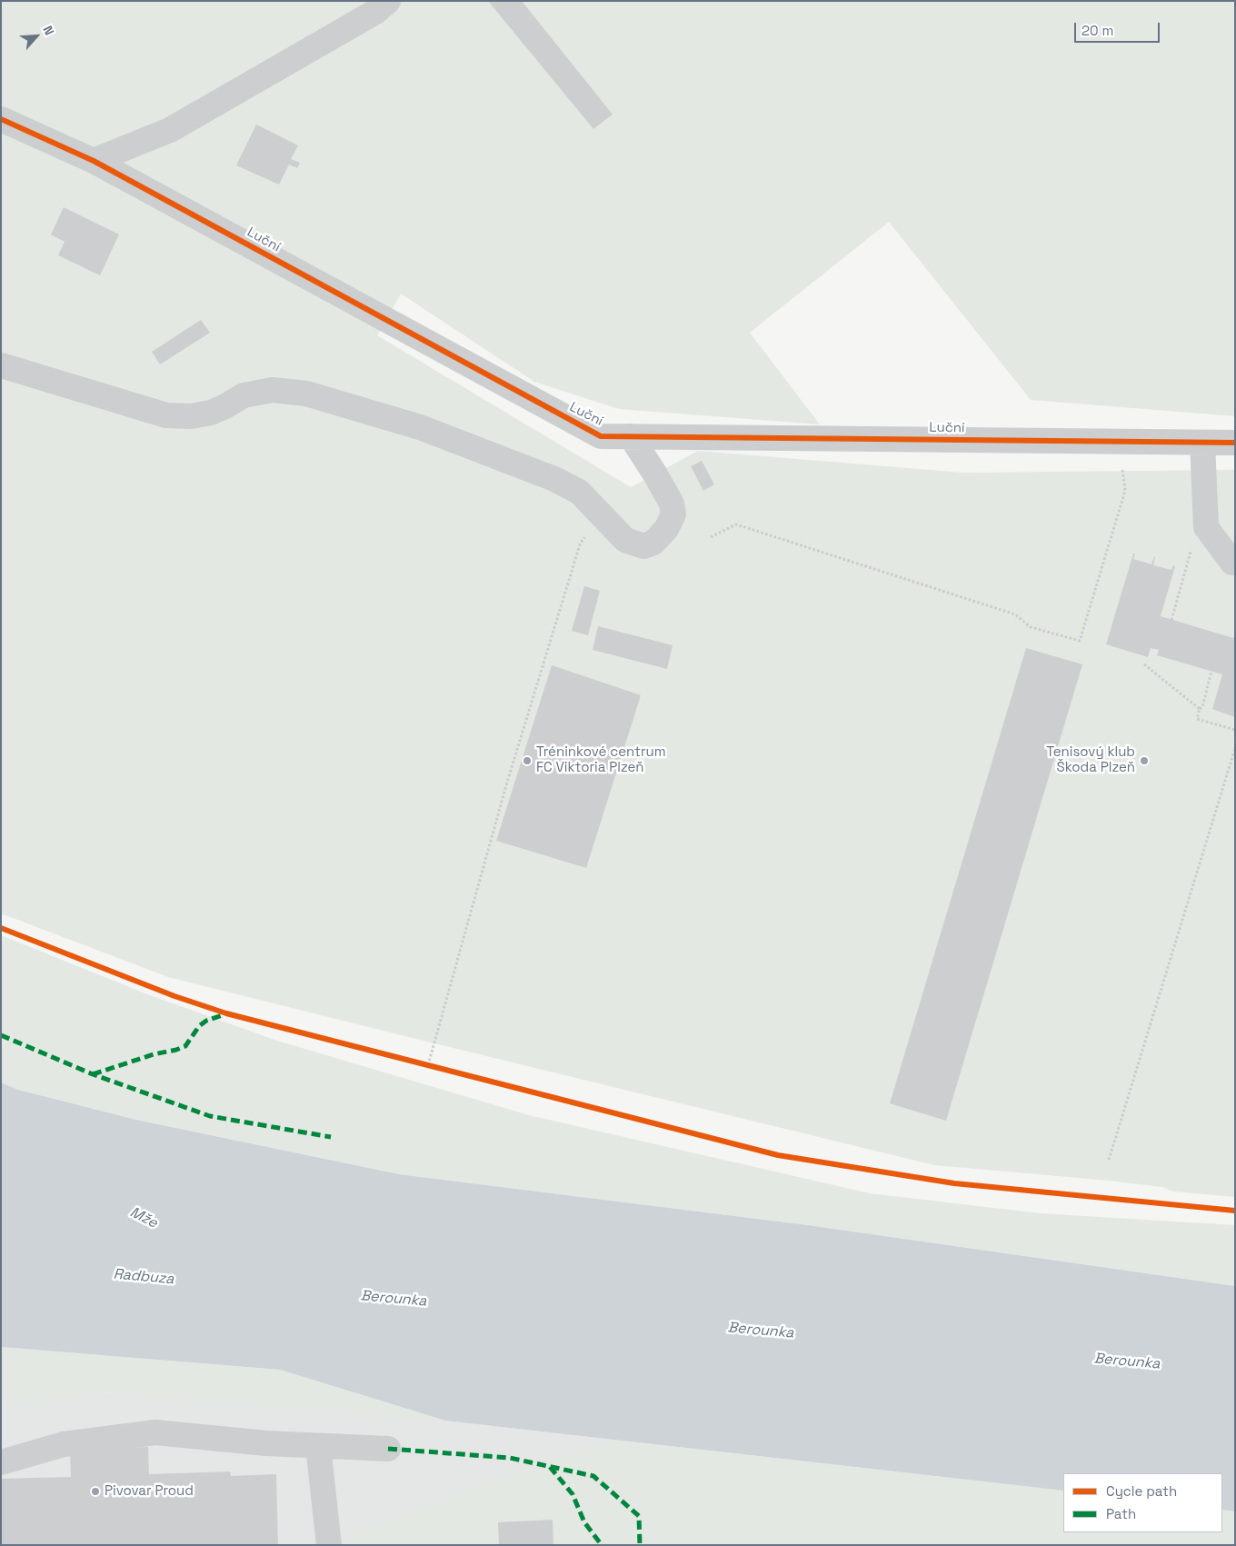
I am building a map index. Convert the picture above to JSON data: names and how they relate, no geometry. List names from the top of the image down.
{
  "streets": {
    "street": ["Luční"]
  },
  "water": ["Mže", "Radbuza", "Berounka"],
  "places": ["Tréninkové centrum FC Viktoria Plzeň", "Tenisový klub Škoda Plzeň", "Pivovar Proud"],
  "legend": ["Cycle path", "Path"],
  "scale_bar": "20 m",
  "north": "top right"
}
